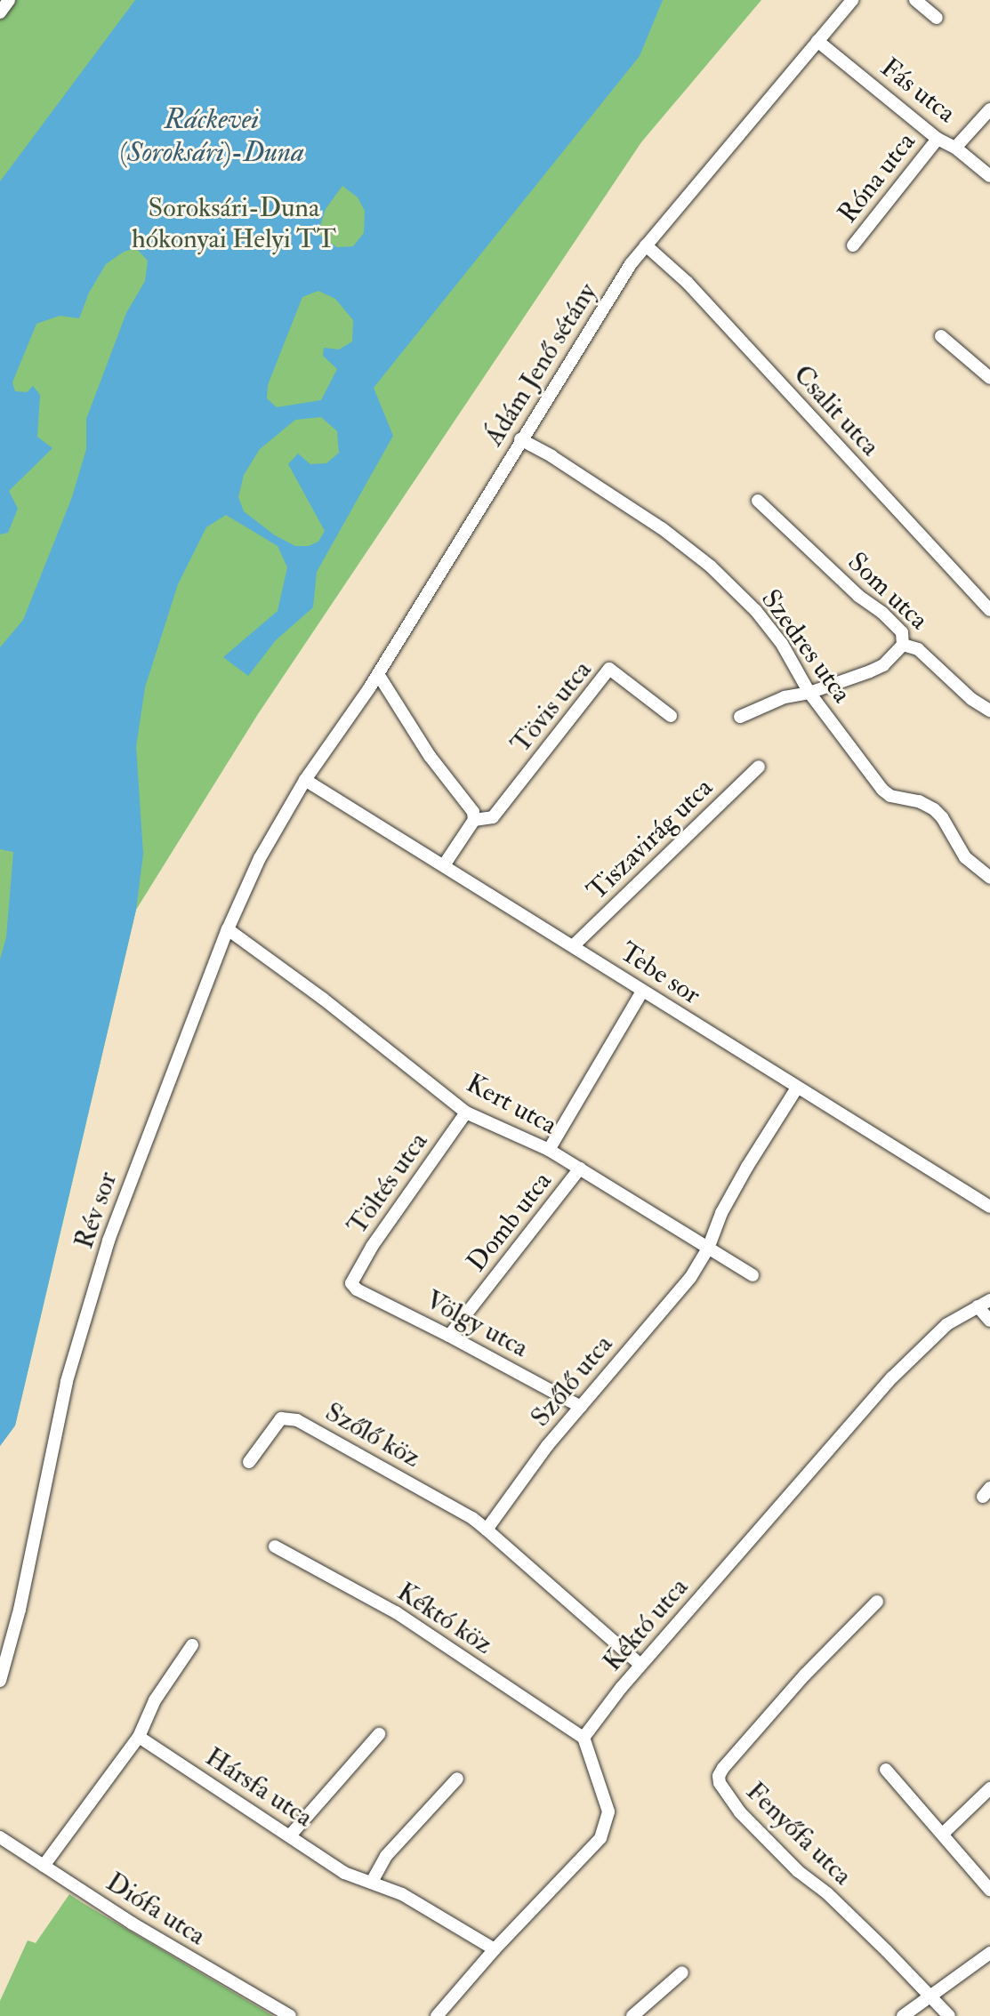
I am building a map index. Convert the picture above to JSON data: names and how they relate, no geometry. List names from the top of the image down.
{
  "streets": {
    "street": [
      "Fás utca",
      "Róna utca",
      "Ádám Jenő sétány",
      "Csalit utca",
      "Som utca",
      "Szedres utca",
      "Tövis utca",
      "Tiszavirág utca",
      "Tebe sor",
      "Kert utca",
      "Töltés utca",
      "Rév sor",
      "Domb utca",
      "Völgy utca",
      "Szőlő utca",
      "Szőlő köz",
      "Kéktó köz",
      "Kéktó utca",
      "Hársfa utca",
      "Fenyőfa utca",
      "Diófa utca"
    ]
  },
  "crossings": [
    ["Fás utca", "Róna utca"],
    ["Fás utca", "Ádám Jenő sétány"],
    ["Ádám Jenő sétány", "Csalit utca"],
    ["Ádám Jenő sétány", "Szedres utca"],
    ["Ádám Jenő sétány", "Tebe sor"],
    ["Ádám Jenő sétány", "Rév sor"],
    ["Tövis utca", "Tebe sor"],
    ["Tiszavirág utca", "Tebe sor"],
    ["Tebe sor", "Rév sor"],
    ["Tebe sor", "Szőlő utca"],
    ["Kert utca", "Töltés utca"],
    ["Kert utca", "Rév sor"],
    ["Kert utca", "Domb utca"],
    ["Kert utca", "Szőlő utca"],
    ["Töltés utca", "Völgy utca"],
    ["Domb utca", "Völgy utca"],
    ["Völgy utca", "Szőlő utca"],
    ["Szőlő utca", "Szőlő köz"],
    ["Kéktó köz", "Kéktó utca"]
  ],
  "water": ["Ráckevei (Soroksári)-Duna"],
  "parks": ["Soroksári-Duna hókonyai Helyi TT"]
}
